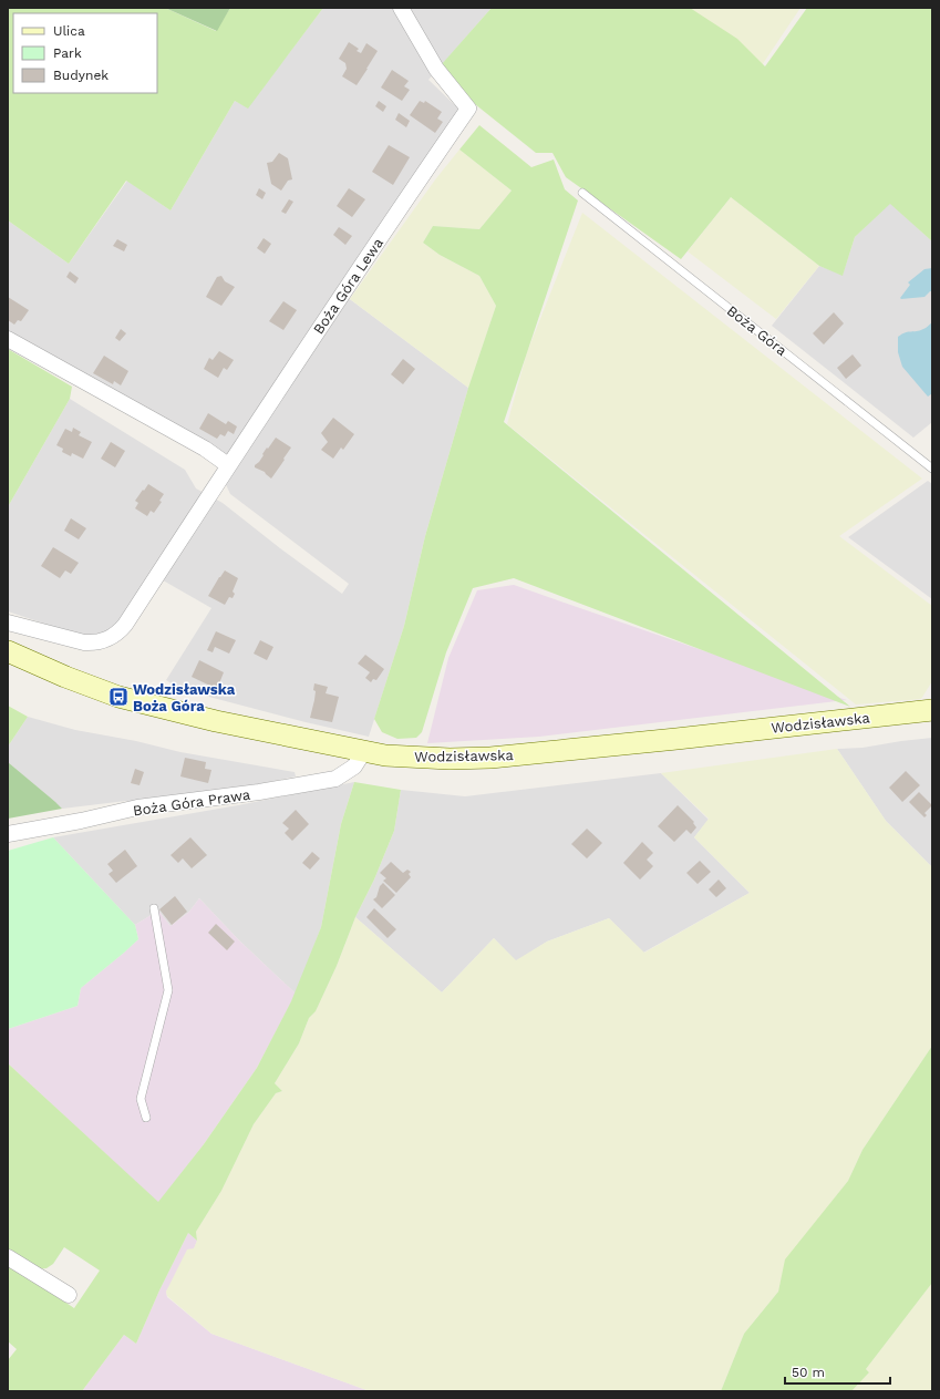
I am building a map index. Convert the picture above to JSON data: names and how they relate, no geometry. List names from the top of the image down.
{
  "streets": {
    "main road": ["Wodzisławska"],
    "street": ["Boża Góra Lewa", "Boża Góra Prawa"],
    "lane": ["Boża Góra"]
  },
  "crossings": [
    ["Wodzisławska", "Boża Góra Prawa"]
  ],
  "places": {
    "bus stop": ["Wodzisławska Boża Góra"]
  },
  "legend": ["Ulica", "Park", "Budynek"],
  "scale_bar": "50 m"
}
